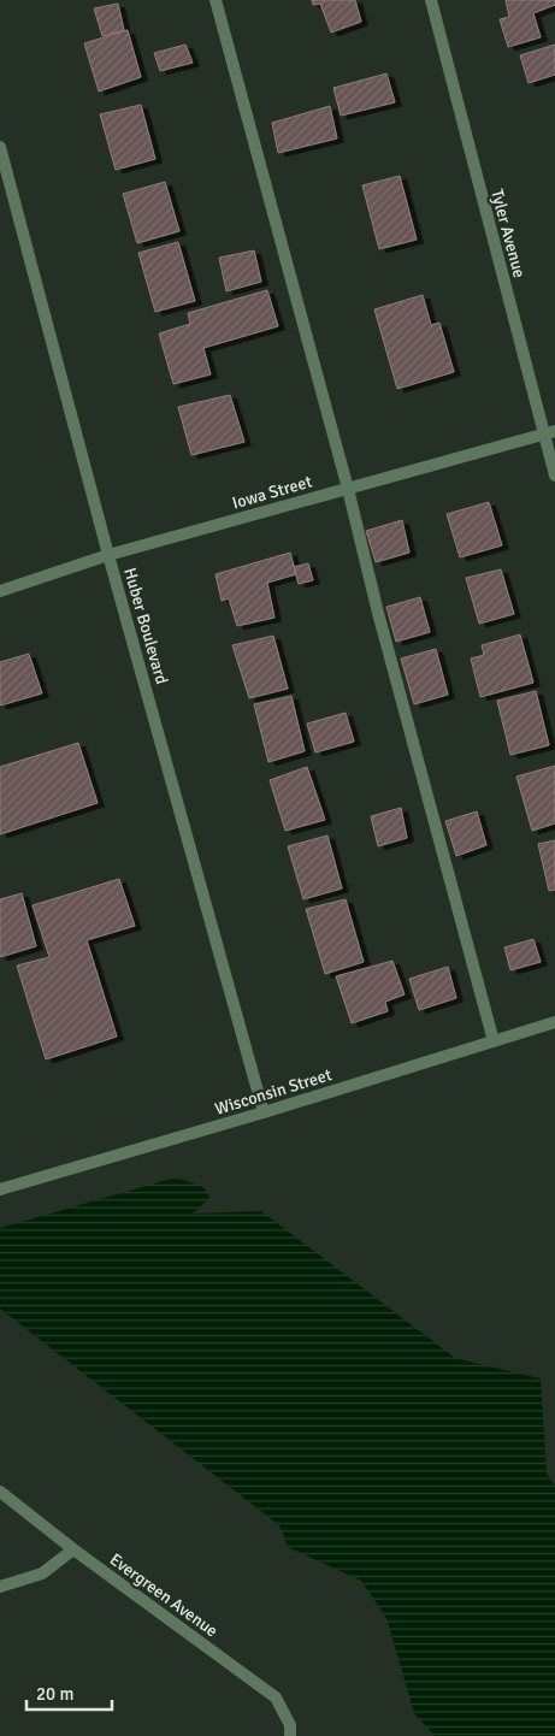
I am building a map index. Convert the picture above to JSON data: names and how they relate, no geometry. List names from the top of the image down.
{
  "streets": {
    "street": [
      "Tyler Avenue",
      "Iowa Street",
      "Huber Boulevard",
      "Wisconsin Street",
      "Evergreen Avenue"
    ]
  },
  "crossings": [
    ["Tyler Avenue", "Iowa Street"],
    ["Iowa Street", "Huber Boulevard"],
    ["Huber Boulevard", "Wisconsin Street"]
  ],
  "scale_bar": "20 m"
}
